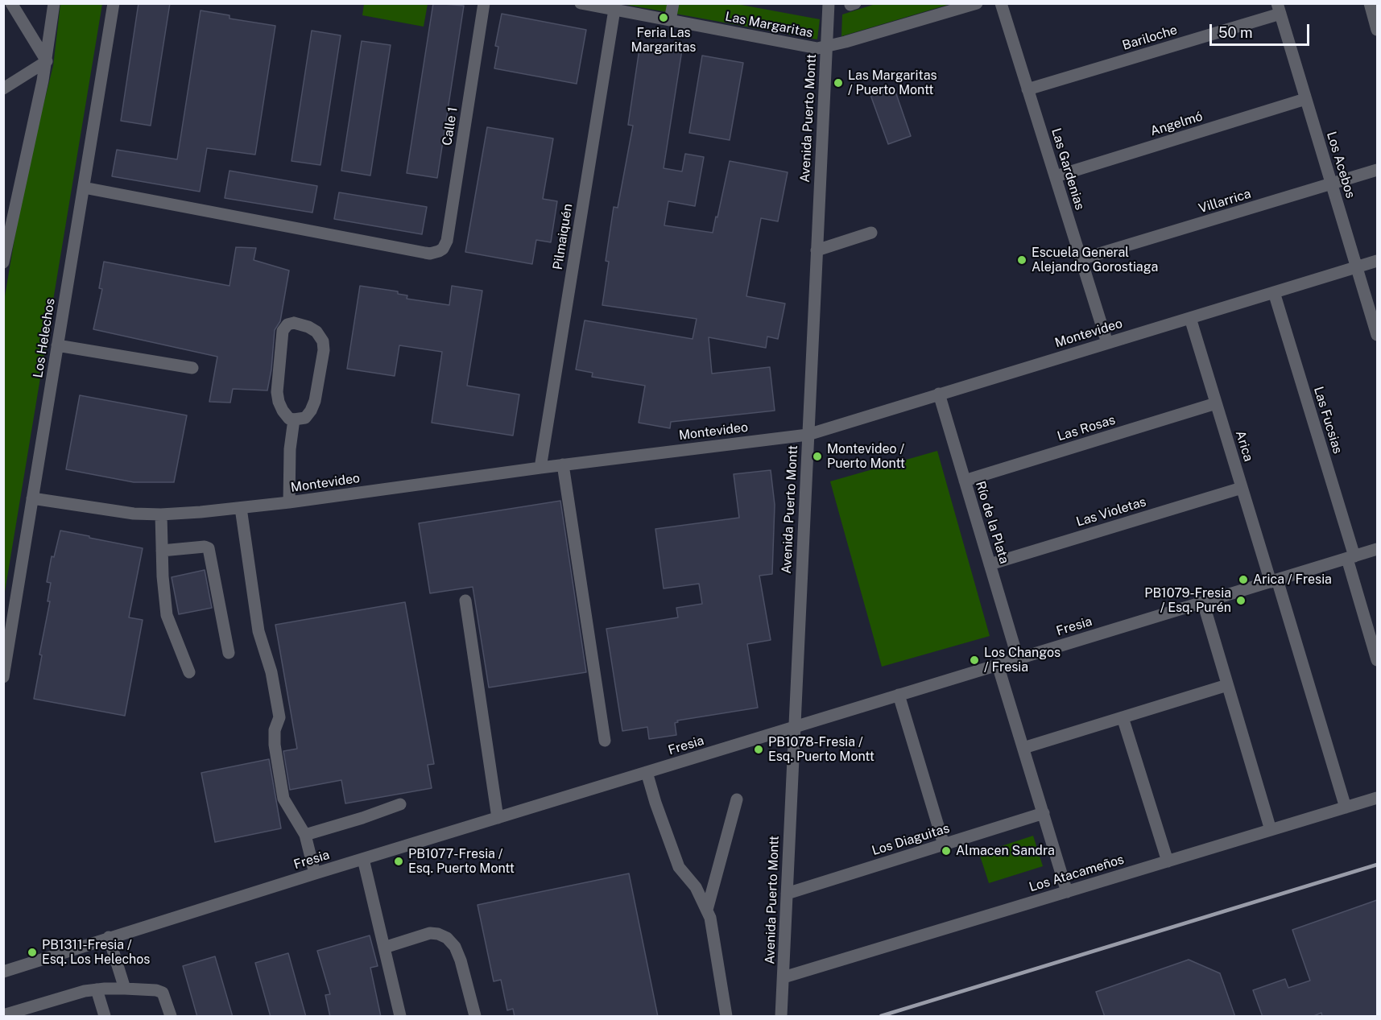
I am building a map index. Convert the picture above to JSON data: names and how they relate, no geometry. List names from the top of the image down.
{
  "streets": {
    "street": [
      "Las Margaritas",
      "Bariloche",
      "Avenida Puerto Montt",
      "Angelmó",
      "Calle 1",
      "Los Acebos",
      "Las Gardenias",
      "Villarrica",
      "Pilmaiquén",
      "Montevideo",
      "Los Helechos",
      "Las Fucsias",
      "Las Rosas",
      "Arica",
      "Las Violetas",
      "Río de la Plata",
      "Fresia",
      "Los Diaguitas",
      "Los Atacameños"
    ]
  },
  "crossings": [
    ["Las Margaritas", "Avenida Puerto Montt"],
    ["Las Margaritas", "Pilmaiquén"],
    ["Bariloche", "Los Acebos"],
    ["Bariloche", "Las Gardenias"],
    ["Avenida Puerto Montt", "Montevideo"],
    ["Avenida Puerto Montt", "Fresia"],
    ["Avenida Puerto Montt", "Los Diaguitas"],
    ["Avenida Puerto Montt", "Los Atacameños"],
    ["Angelmó", "Los Acebos"],
    ["Angelmó", "Las Gardenias"],
    ["Calle 1", "Los Helechos"],
    ["Los Acebos", "Villarrica"],
    ["Los Acebos", "Montevideo"],
    ["Las Gardenias", "Villarrica"],
    ["Las Gardenias", "Montevideo"],
    ["Pilmaiquén", "Montevideo"],
    ["Montevideo", "Los Helechos"],
    ["Montevideo", "Las Fucsias"],
    ["Montevideo", "Arica"],
    ["Montevideo", "Río de la Plata"],
    ["Las Fucsias", "Fresia"],
    ["Las Rosas", "Arica"],
    ["Las Rosas", "Río de la Plata"],
    ["Arica", "Las Violetas"],
    ["Arica", "Fresia"],
    ["Arica", "Los Atacameños"],
    ["Las Violetas", "Río de la Plata"],
    ["Río de la Plata", "Fresia"]
  ],
  "places": [
    "Feria Las Margaritas",
    "Las Margaritas / Puerto Montt",
    "Escuela General Alejandro Gorostiaga",
    "Montevideo / Puerto Montt",
    "Arica / Fresia",
    "PB1079-Fresia / Esq. Purén",
    "Los Changos / Fresia",
    "PB1078-Fresia / Esq. Puerto Montt",
    "Almacen Sandra",
    "PB1077-Fresia / Esq. Puerto Montt",
    "PB1311-Fresia / Esq. Los Helechos"
  ],
  "scale_bar": "50 m"
}
